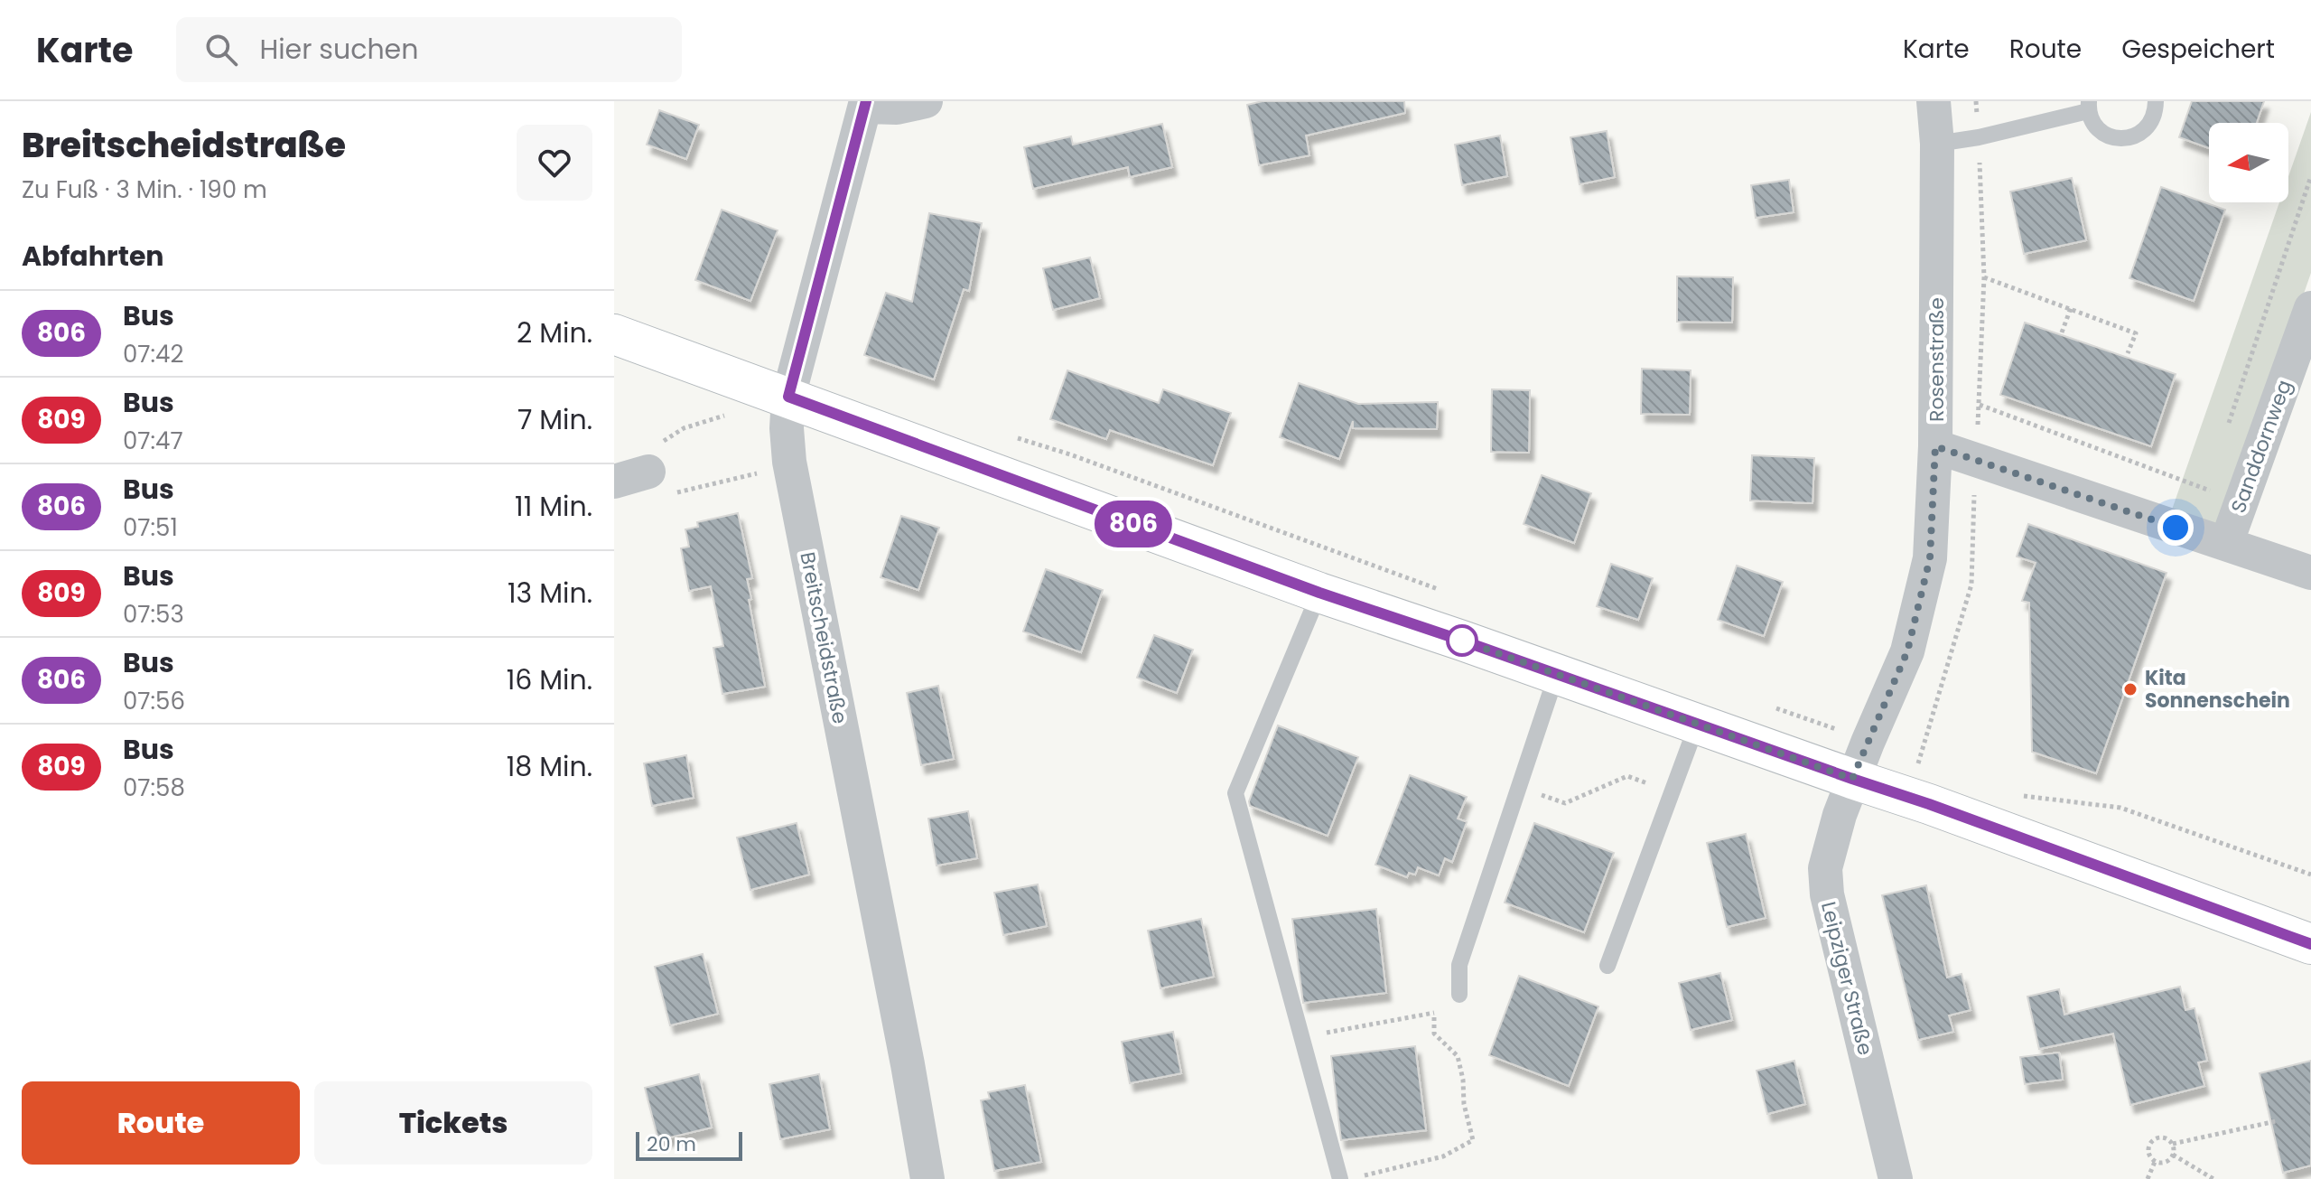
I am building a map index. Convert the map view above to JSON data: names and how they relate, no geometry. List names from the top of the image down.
{
  "streets": {
    "street": [
      "Rosenstraße",
      "Sanddornweg",
      "Breitscheidstraße",
      "Leipziger Straße"
    ]
  },
  "crossings": [
    ["Rosenstraße", "Leipziger Straße"]
  ],
  "places": ["Kita Sonnenschein"],
  "lines": ["bus line 806"],
  "scale_bar": "20 m",
  "north": "left",
  "page": {
    "header": "Karte",
    "search": "Hier suchen",
    "nav": ["Karte", "Route", "Gespeichert"],
    "heading": [
      ["Breitscheidstraße", "Zu Fuß · 3 Min. · 190 m"],
      "Abfahrten"
    ],
    "on_map": "806",
    "list": [
      {
        "mark": "806",
        "name": "Bus",
        "note": "07:42",
        "value": "2 Min."
      },
      {
        "mark": "809",
        "name": "Bus",
        "note": "07:47",
        "value": "7 Min."
      },
      {
        "mark": "806",
        "name": "Bus",
        "note": "07:51",
        "value": "11 Min."
      },
      {
        "mark": "809",
        "name": "Bus",
        "note": "07:53",
        "value": "13 Min."
      },
      {
        "mark": "806",
        "name": "Bus",
        "note": "07:56",
        "value": "16 Min."
      },
      {
        "mark": "809",
        "name": "Bus",
        "note": "07:58",
        "value": "18 Min."
      }
    ],
    "buttons": ["Route", "Tickets"],
    "scale": "20 m"
  }
}
